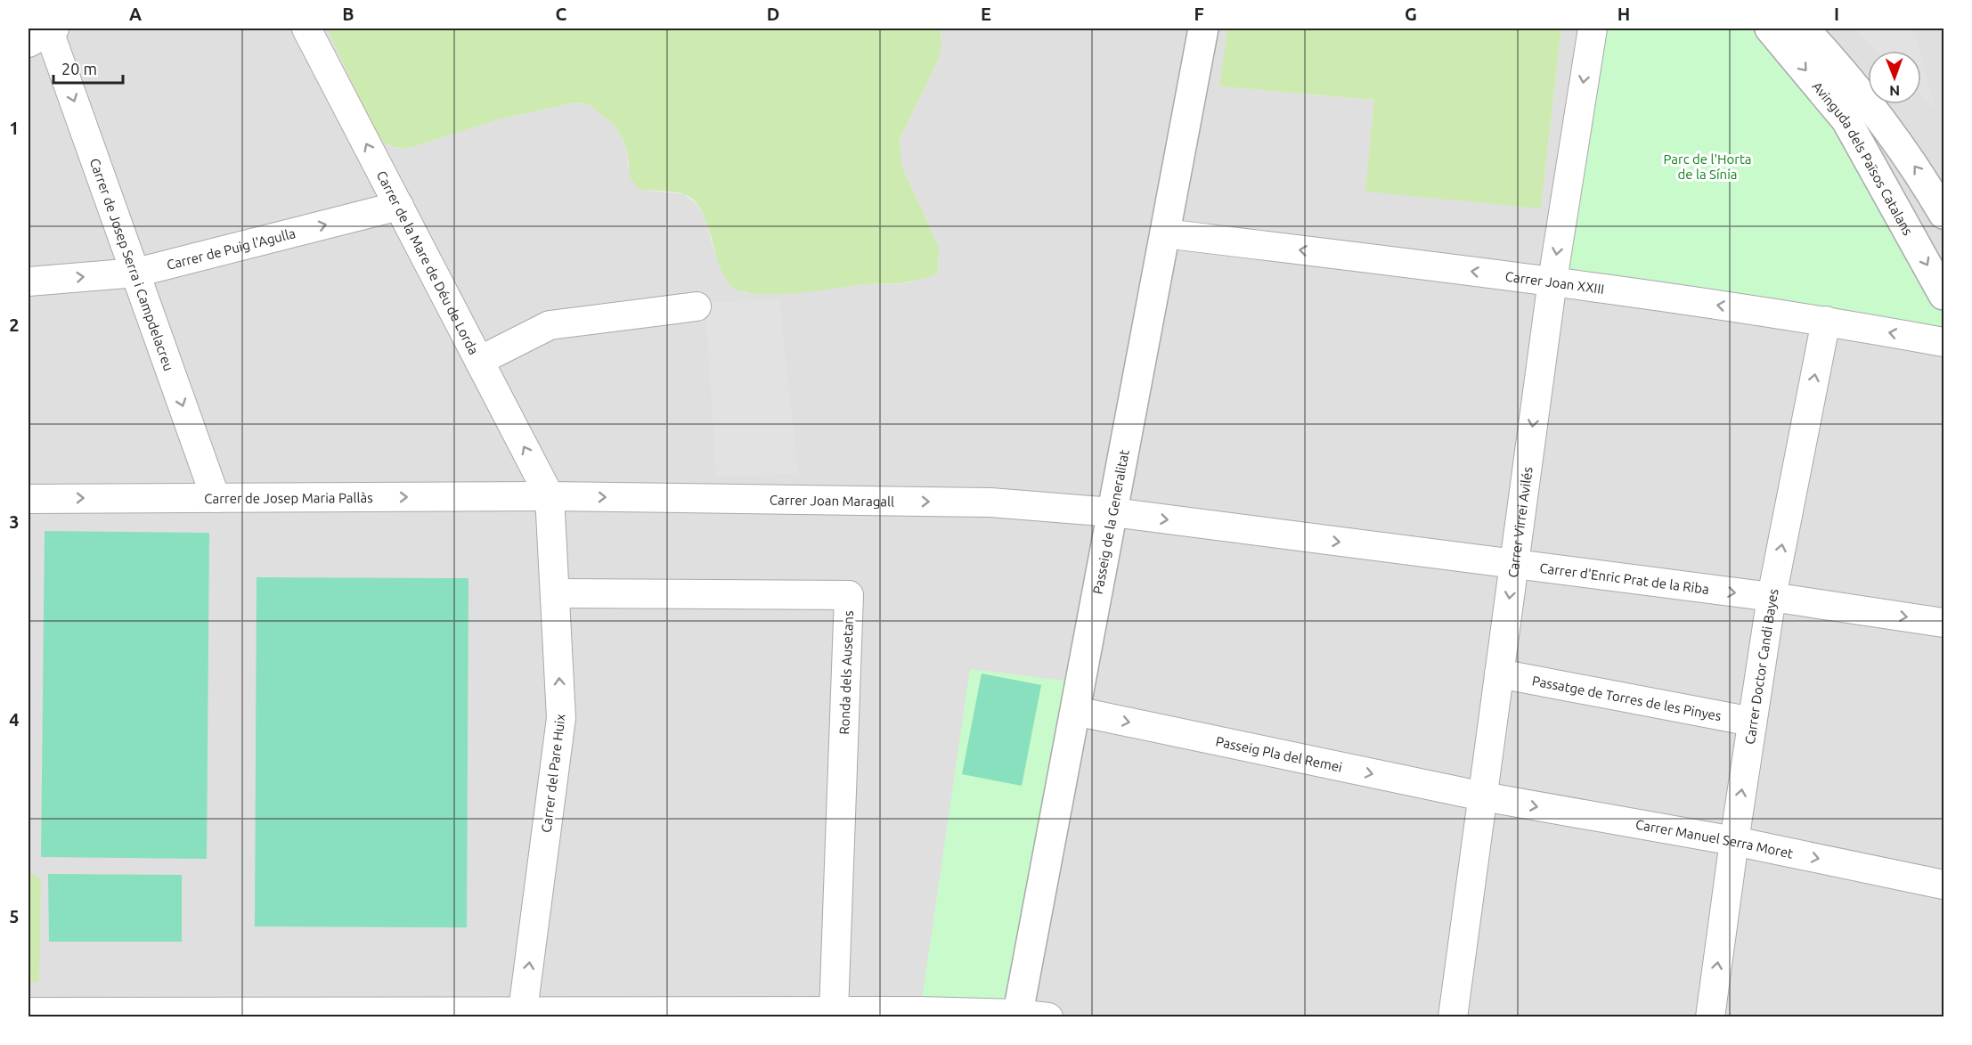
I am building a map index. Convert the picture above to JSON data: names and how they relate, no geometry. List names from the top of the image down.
{
  "streets": {
    "street": [
      "Avinguda dels Països Catalans",
      "Carrer de Puig l'Agulla",
      "Carrer de la Mare de Déu de Lorda",
      "Carrer de Josep Serra i Campdelacreu",
      "Carrer Joan XXIII",
      "Carrer de Josep Maria Pallàs",
      "Carrer Joan Maragall",
      "Passeig de la Generalitat",
      "Carrer Virrei Avilés",
      "Carrer d'Enric Prat de la Riba",
      "Carrer Doctor Candi Bayes",
      "Ronda dels Ausetans",
      "Passatge de Torres de les Pinyes",
      "Passeig Pla del Remei",
      "Carrer del Pare Huix",
      "Carrer Manuel Serra Moret"
    ]
  },
  "crossings": [
    ["Carrer de Puig l'Agulla", "Carrer de la Mare de Déu de Lorda"],
    ["Carrer de Puig l'Agulla", "Carrer de Josep Serra i Campdelacreu"],
    ["Carrer de la Mare de Déu de Lorda", "Carrer de Josep Maria Pallàs"],
    ["Carrer de la Mare de Déu de Lorda", "Carrer Joan Maragall"],
    ["Carrer de la Mare de Déu de Lorda", "Carrer del Pare Huix"],
    ["Carrer de Josep Serra i Campdelacreu", "Carrer de Josep Maria Pallàs"],
    ["Carrer Joan XXIII", "Passeig de la Generalitat"],
    ["Carrer Joan XXIII", "Carrer Virrei Avilés"],
    ["Carrer Joan XXIII", "Carrer Doctor Candi Bayes"],
    ["Carrer de Josep Maria Pallàs", "Carrer Joan Maragall"],
    ["Carrer de Josep Maria Pallàs", "Carrer del Pare Huix"],
    ["Carrer Joan Maragall", "Passeig de la Generalitat"],
    ["Carrer Joan Maragall", "Carrer d'Enric Prat de la Riba"],
    ["Carrer Joan Maragall", "Carrer del Pare Huix"],
    ["Passeig de la Generalitat", "Carrer d'Enric Prat de la Riba"],
    ["Passeig de la Generalitat", "Passeig Pla del Remei"],
    ["Carrer Virrei Avilés", "Carrer d'Enric Prat de la Riba"],
    ["Carrer Virrei Avilés", "Passatge de Torres de les Pinyes"],
    ["Carrer Virrei Avilés", "Passeig Pla del Remei"],
    ["Carrer Virrei Avilés", "Carrer Manuel Serra Moret"],
    ["Carrer d'Enric Prat de la Riba", "Carrer Doctor Candi Bayes"],
    ["Carrer Doctor Candi Bayes", "Passatge de Torres de les Pinyes"],
    ["Carrer Doctor Candi Bayes", "Carrer Manuel Serra Moret"],
    ["Ronda dels Ausetans", "Carrer del Pare Huix"],
    ["Passeig Pla del Remei", "Carrer Manuel Serra Moret"]
  ],
  "one_way": [
    "Carrer de Puig l'Agulla",
    "Carrer de la Mare de Déu de Lorda",
    "Carrer de Josep Serra i Campdelacreu",
    "Carrer Joan XXIII",
    "Carrer de Josep Maria Pallàs",
    "Carrer Joan Maragall",
    "Carrer Virrei Avilés",
    "Carrer d'Enric Prat de la Riba",
    "Carrer Doctor Candi Bayes",
    "Passeig Pla del Remei",
    "Carrer del Pare Huix",
    "Carrer Manuel Serra Moret"
  ],
  "parks": ["Parc de l'Horta de la Sínia"],
  "scale_bar": "20 m",
  "north": "bottom",
  "grid": {
    "columns": [
      "A",
      "B",
      "C",
      "D",
      "E",
      "F",
      "G",
      "H",
      "I"
    ],
    "rows": [
      "1",
      "2",
      "3",
      "4",
      "5"
    ]
  }
}
